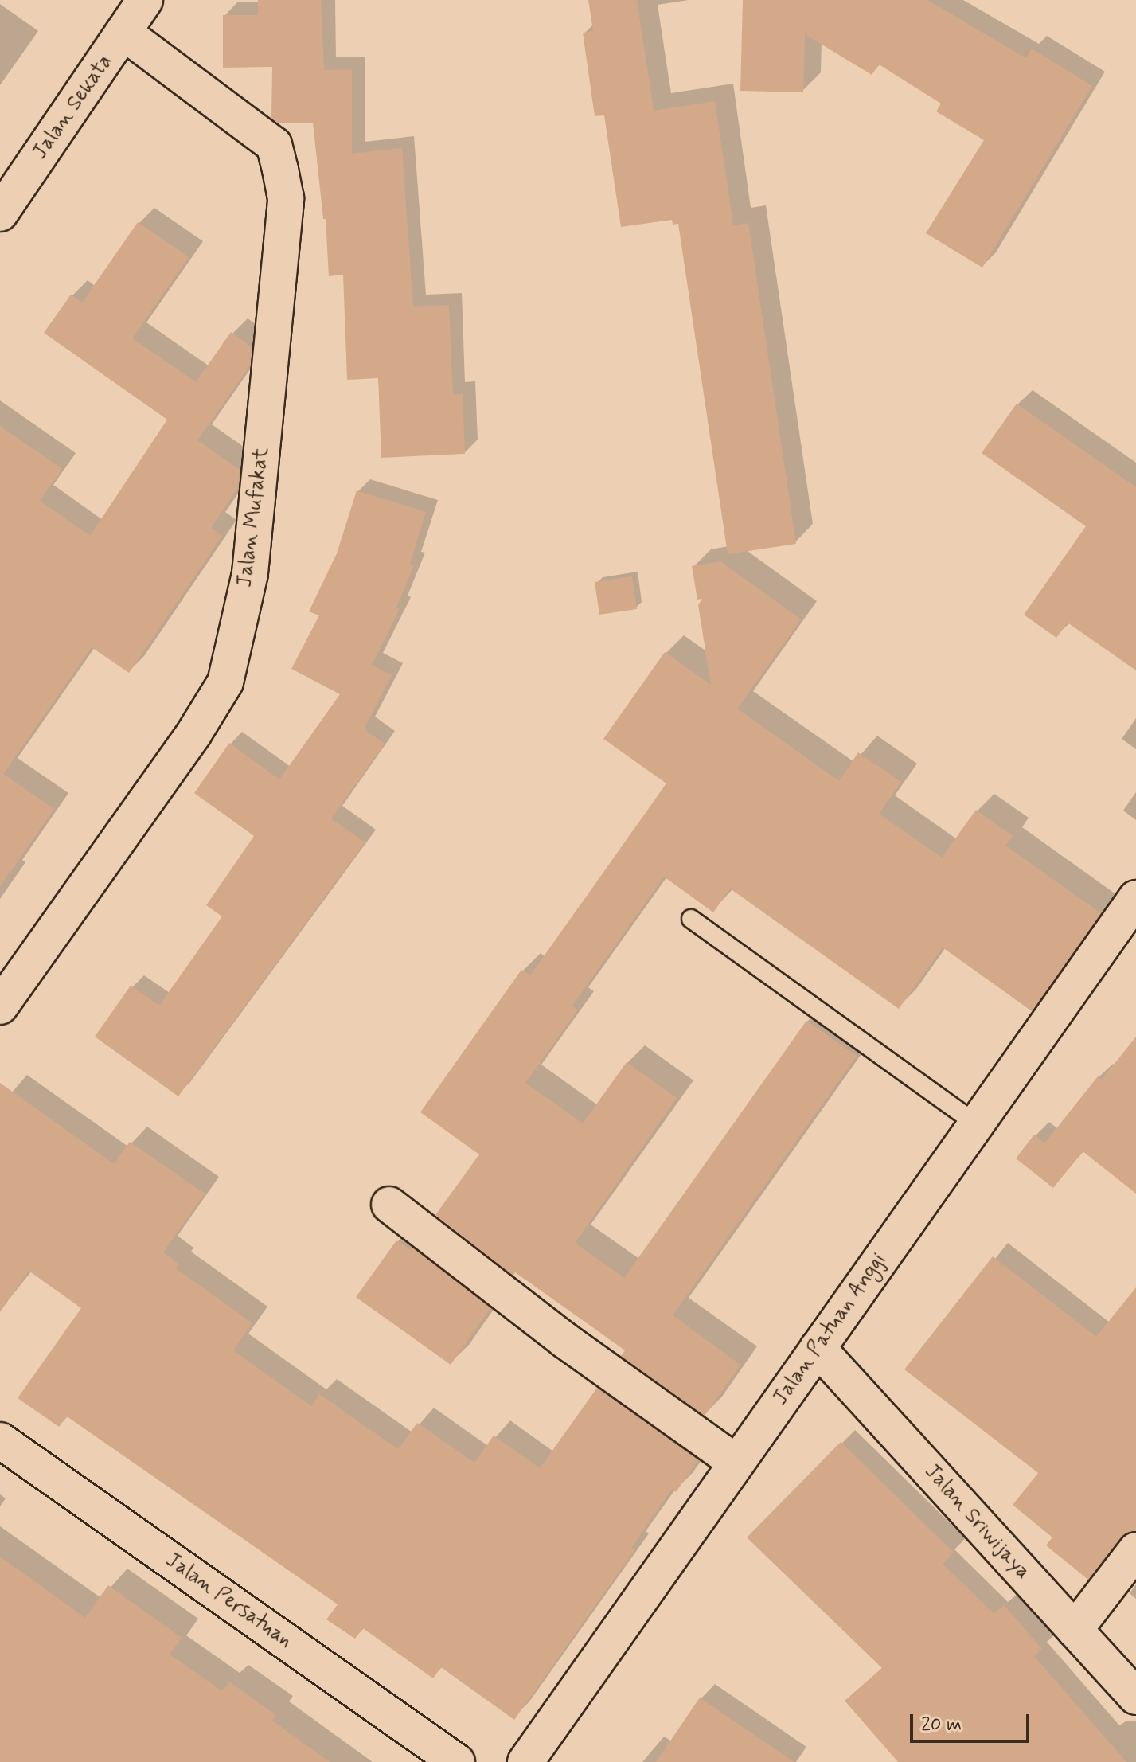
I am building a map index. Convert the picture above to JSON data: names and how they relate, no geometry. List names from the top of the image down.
{
  "streets": {
    "street": [
      "Jalan Sekata",
      "Jalan Mufakat",
      "Jalan Patuan Anggi",
      "Jalan Sriwijaya",
      "Jalan Persatuan"
    ]
  },
  "crossings": [
    ["Jalan Sekata", "Jalan Mufakat"],
    ["Jalan Patuan Anggi", "Jalan Sriwijaya"]
  ],
  "scale_bar": "20 m"
}
